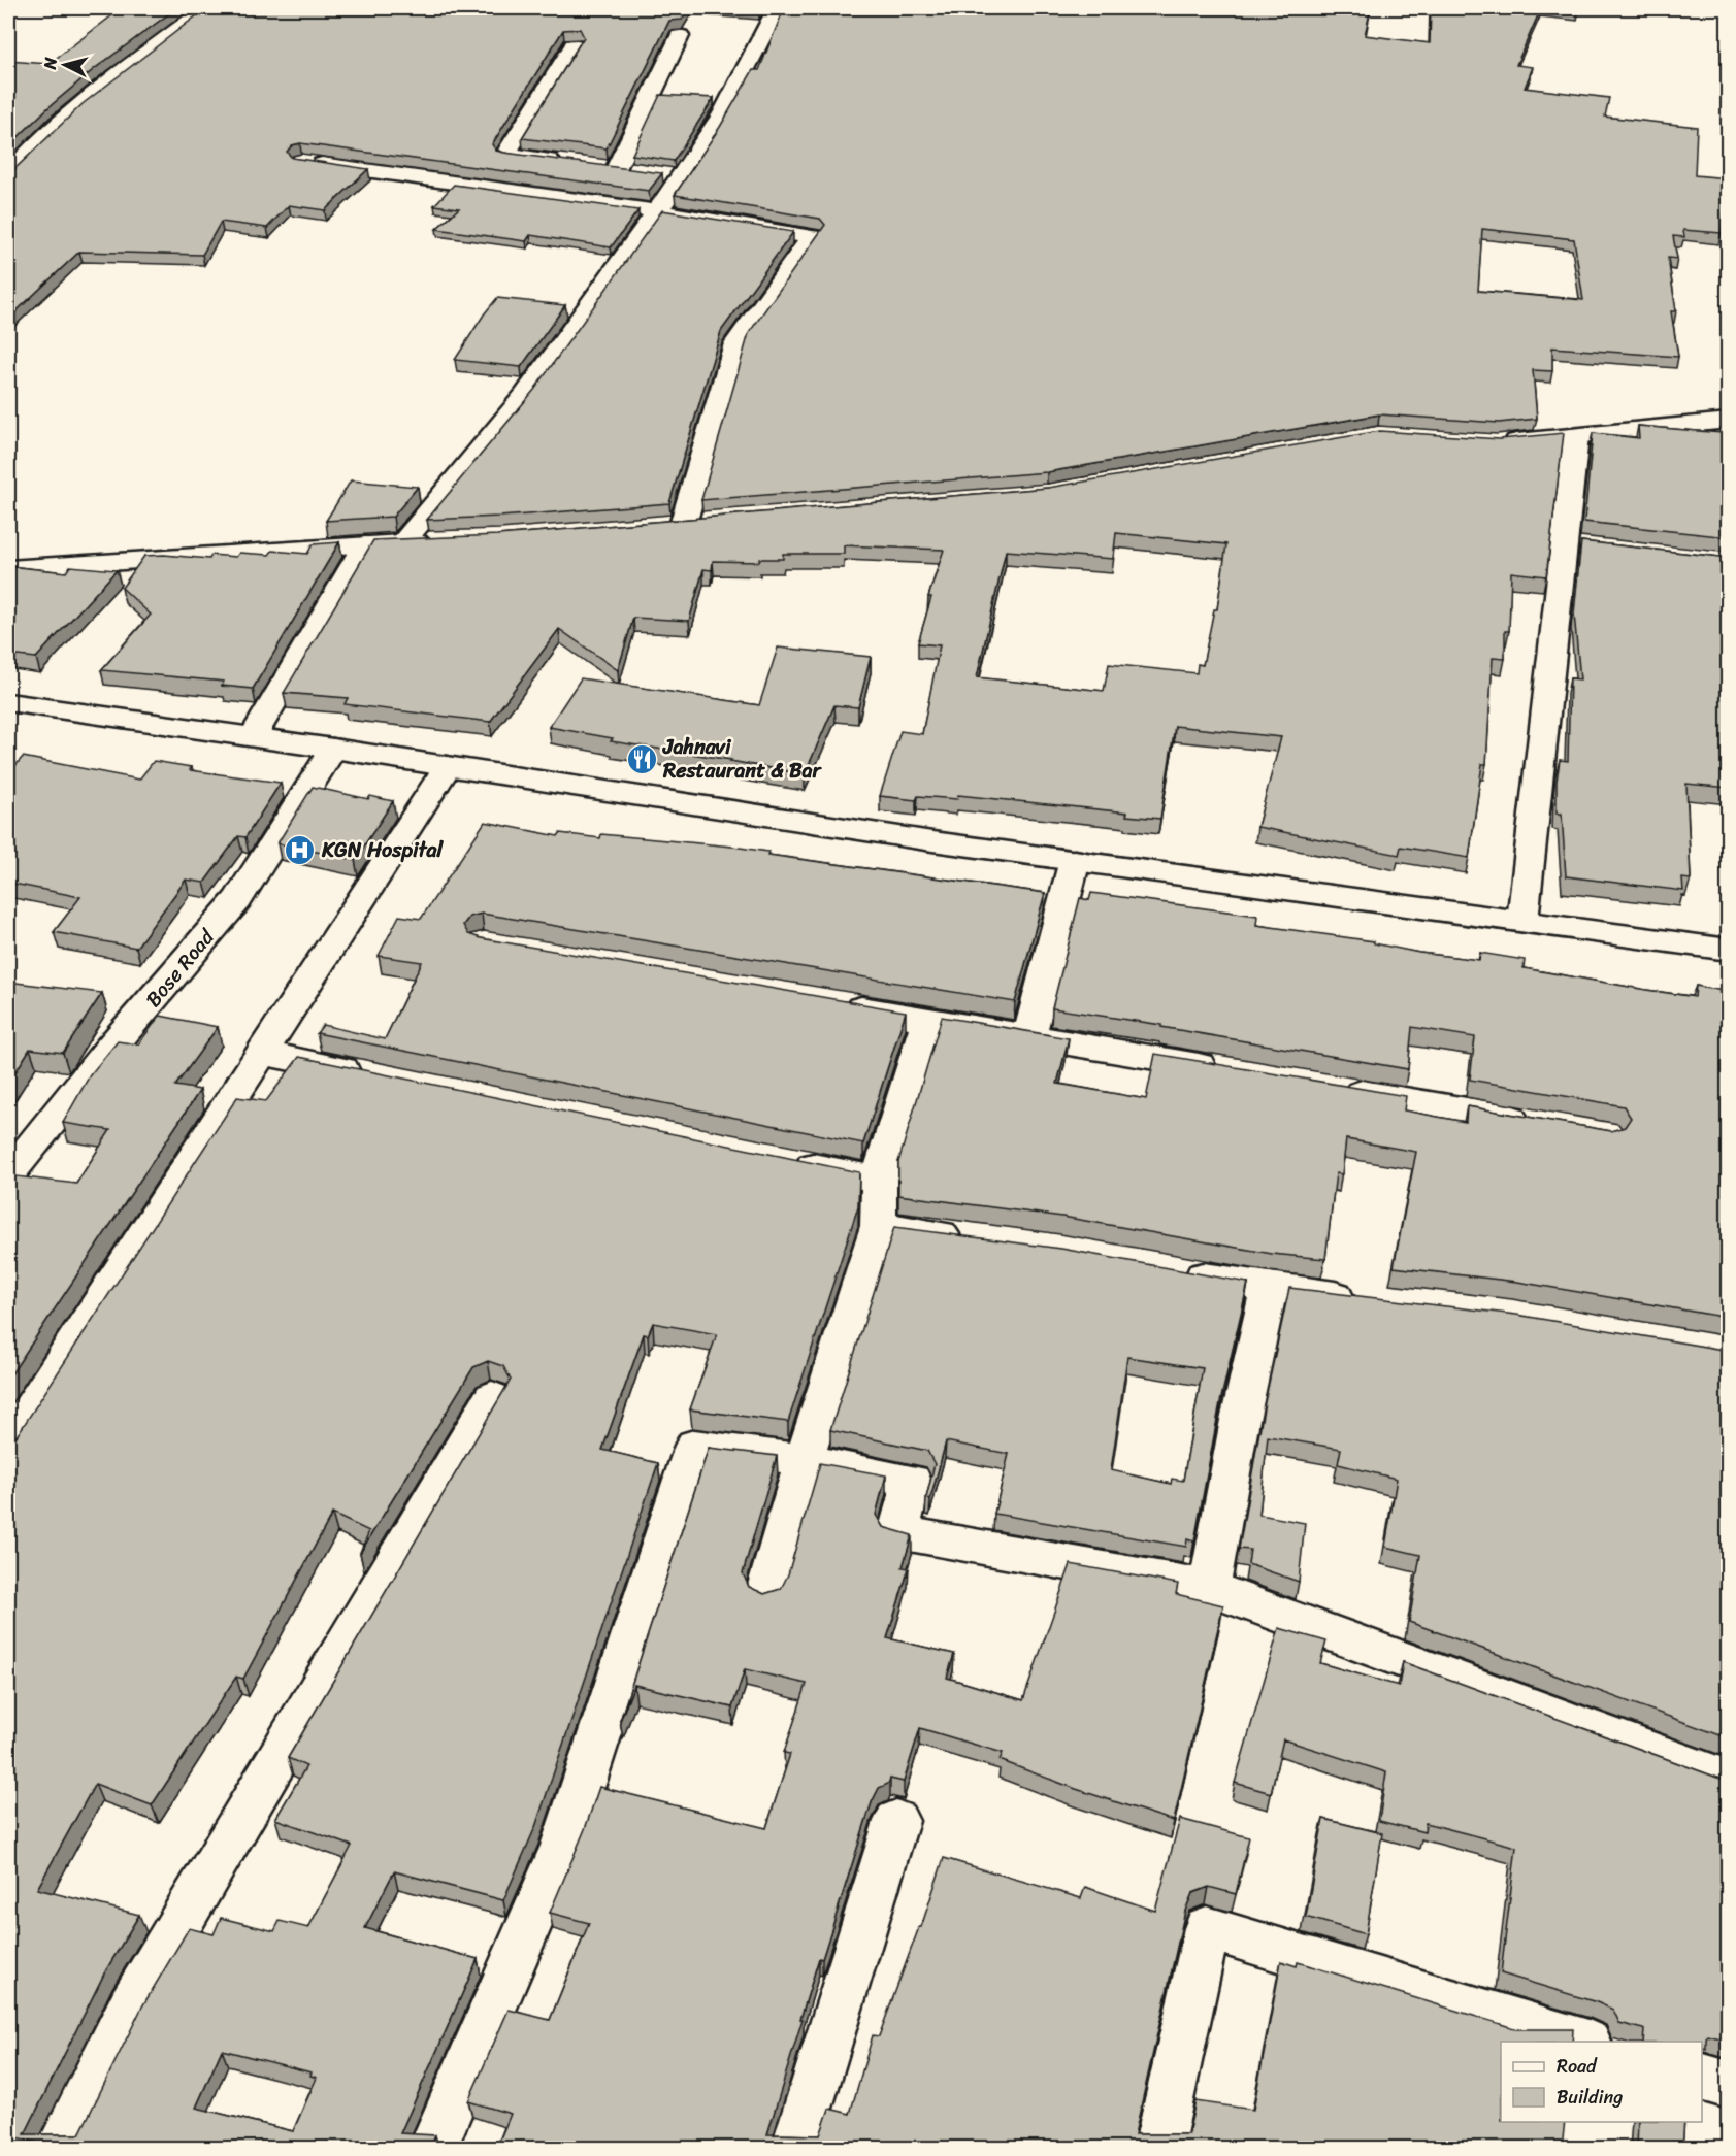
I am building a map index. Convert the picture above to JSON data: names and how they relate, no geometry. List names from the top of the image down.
{
  "streets": {
    "street": ["Bose Road"]
  },
  "places": {
    "restaurant": ["Jahnavi Restaurant & Bar"],
    "hospital": ["KGN Hospital"]
  },
  "legend": ["Road", "Building"],
  "north": "left"
}
